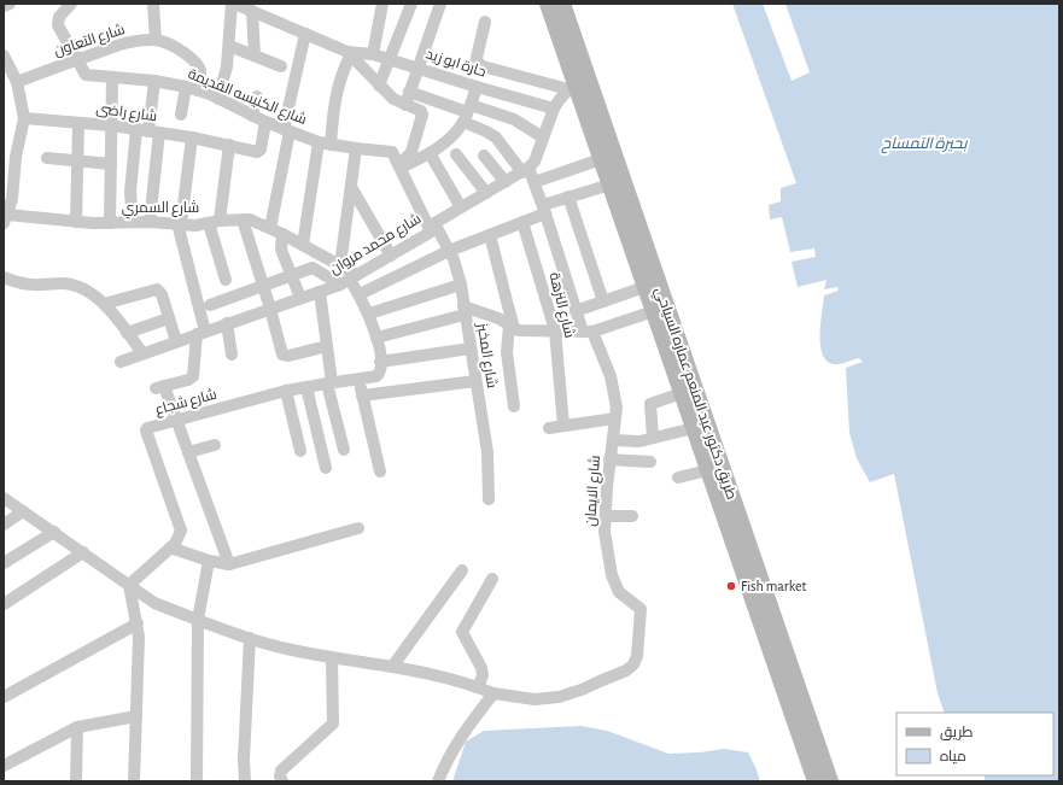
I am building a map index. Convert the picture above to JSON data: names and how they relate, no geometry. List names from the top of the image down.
{
  "streets": {
    "main road": ["طريق دكتور عبد المنعم عماره السياحي"],
    "street": [
      "شارع التعاون",
      "حارة ابو زيد",
      "شارع الكنيسه القديمة",
      "شارع راضى",
      "شارع السمري",
      "شارع محمد مروان",
      "شارع النزهة",
      "شارع المخبز",
      "شارع شجاع",
      "شارع الايمان"
    ]
  },
  "crossings": [
    ["شارع التعاون", "شارع الكنيسه القديمة"],
    ["شارع الكنيسه القديمة", "شارع راضى"],
    ["شارع الكنيسه القديمة", "شارع محمد مروان"],
    ["شارع الكنيسه القديمة", "شارع المخبز"],
    ["شارع السمري", "شارع محمد مروان"],
    ["شارع محمد مروان", "شارع المخبز"],
    ["شارع محمد مروان", "شارع الايمان"]
  ],
  "water": ["بحيرة التمساح"],
  "places": ["Fish market"],
  "legend": ["طريق", "مياه"]
}
